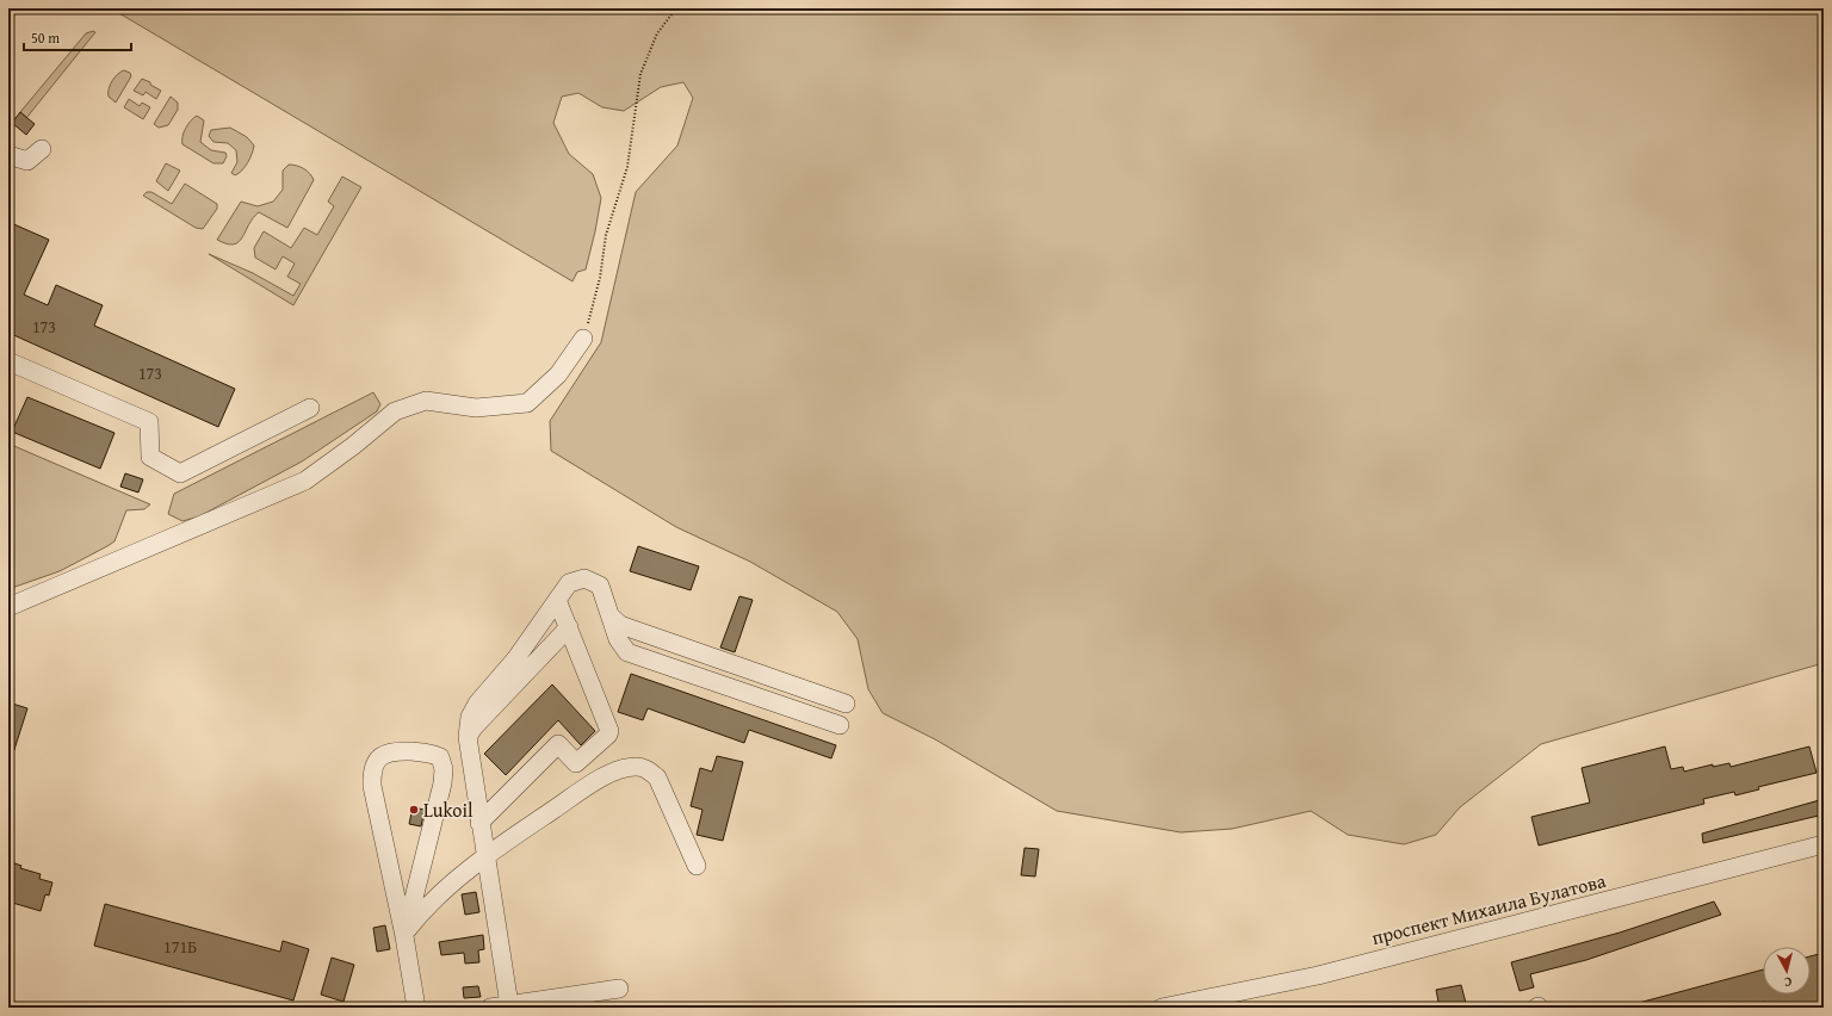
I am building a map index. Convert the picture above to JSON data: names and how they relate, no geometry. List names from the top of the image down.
{
  "streets": {
    "street": ["проспект Михаила Булатова"]
  },
  "places": ["Lukoil"],
  "house_numbers": ["173", "173", "171Б"],
  "scale_bar": "50 m",
  "north": "bottom"
}
